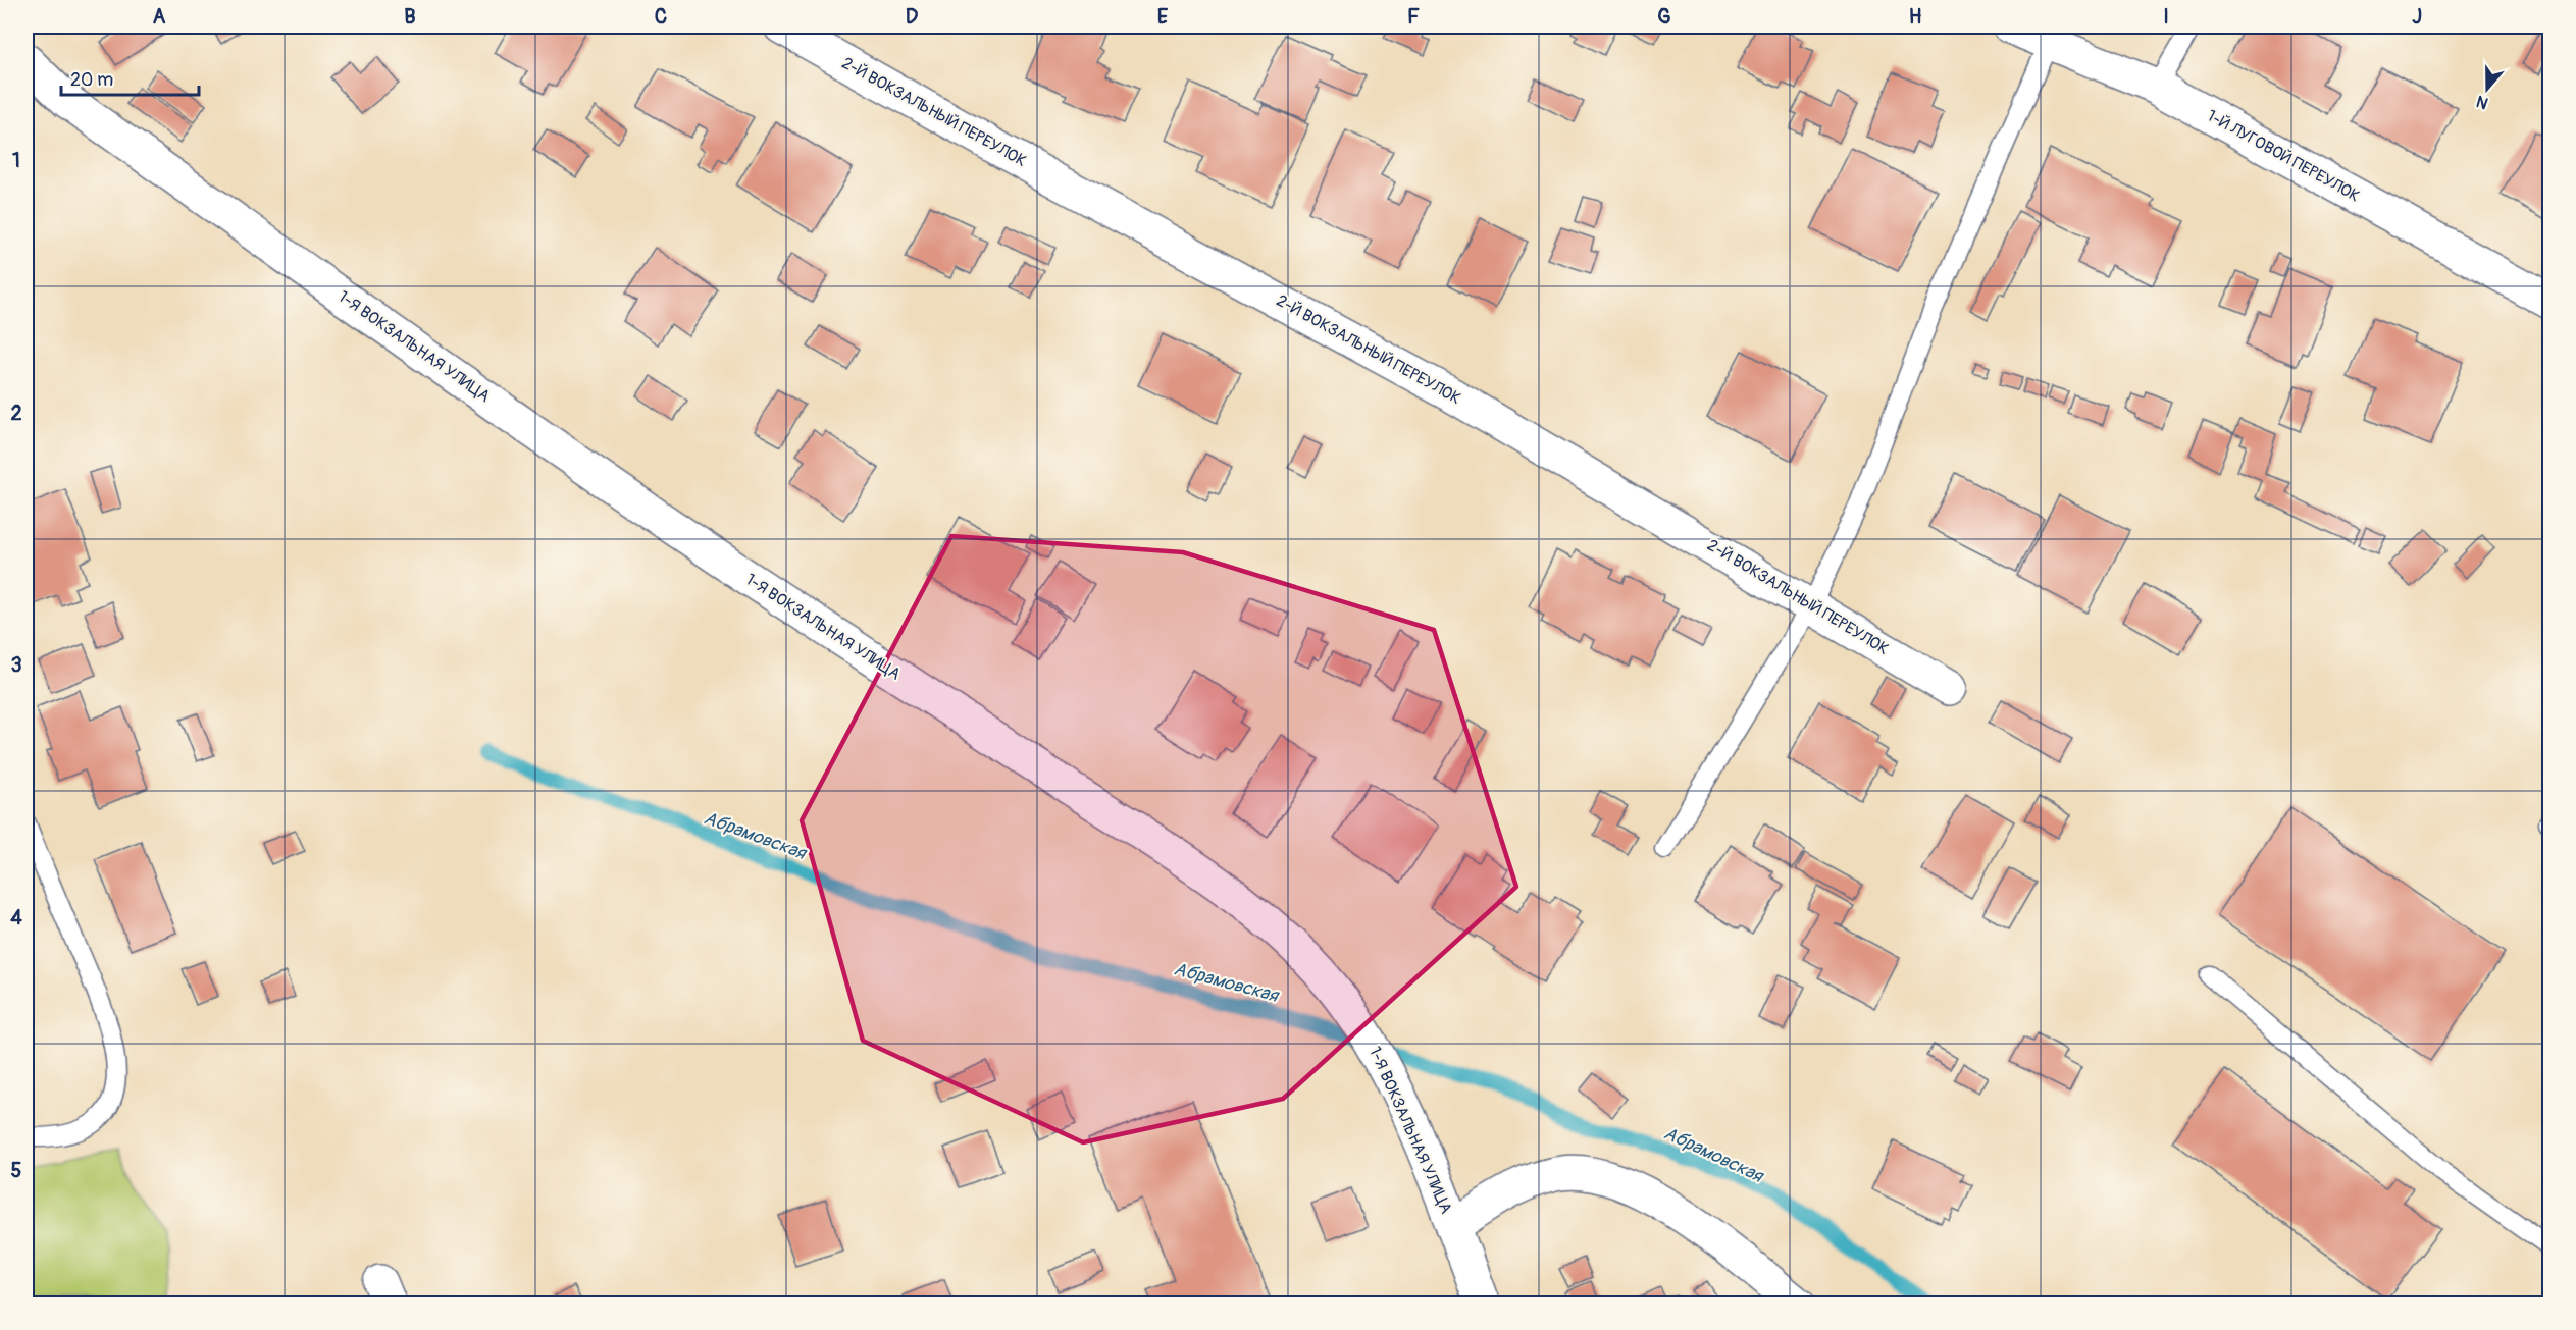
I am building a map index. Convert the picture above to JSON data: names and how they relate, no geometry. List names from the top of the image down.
{
  "streets": {
    "street": ["2-Й ВОКЗАЛЬНЫЙ ПЕРЕУЛОК", "1-Й ЛУГОВОЙ ПЕРЕУЛОК", "1-Я ВОКЗАЛЬНАЯ УЛИЦА"]
  },
  "water": ["Абрамовская"],
  "scale_bar": "20 m",
  "north": "bottom",
  "grid": {
    "columns": [
      "A",
      "B",
      "C",
      "D",
      "E",
      "F",
      "G",
      "H",
      "I",
      "J"
    ],
    "rows": [
      "1",
      "2",
      "3",
      "4",
      "5"
    ]
  }
}
